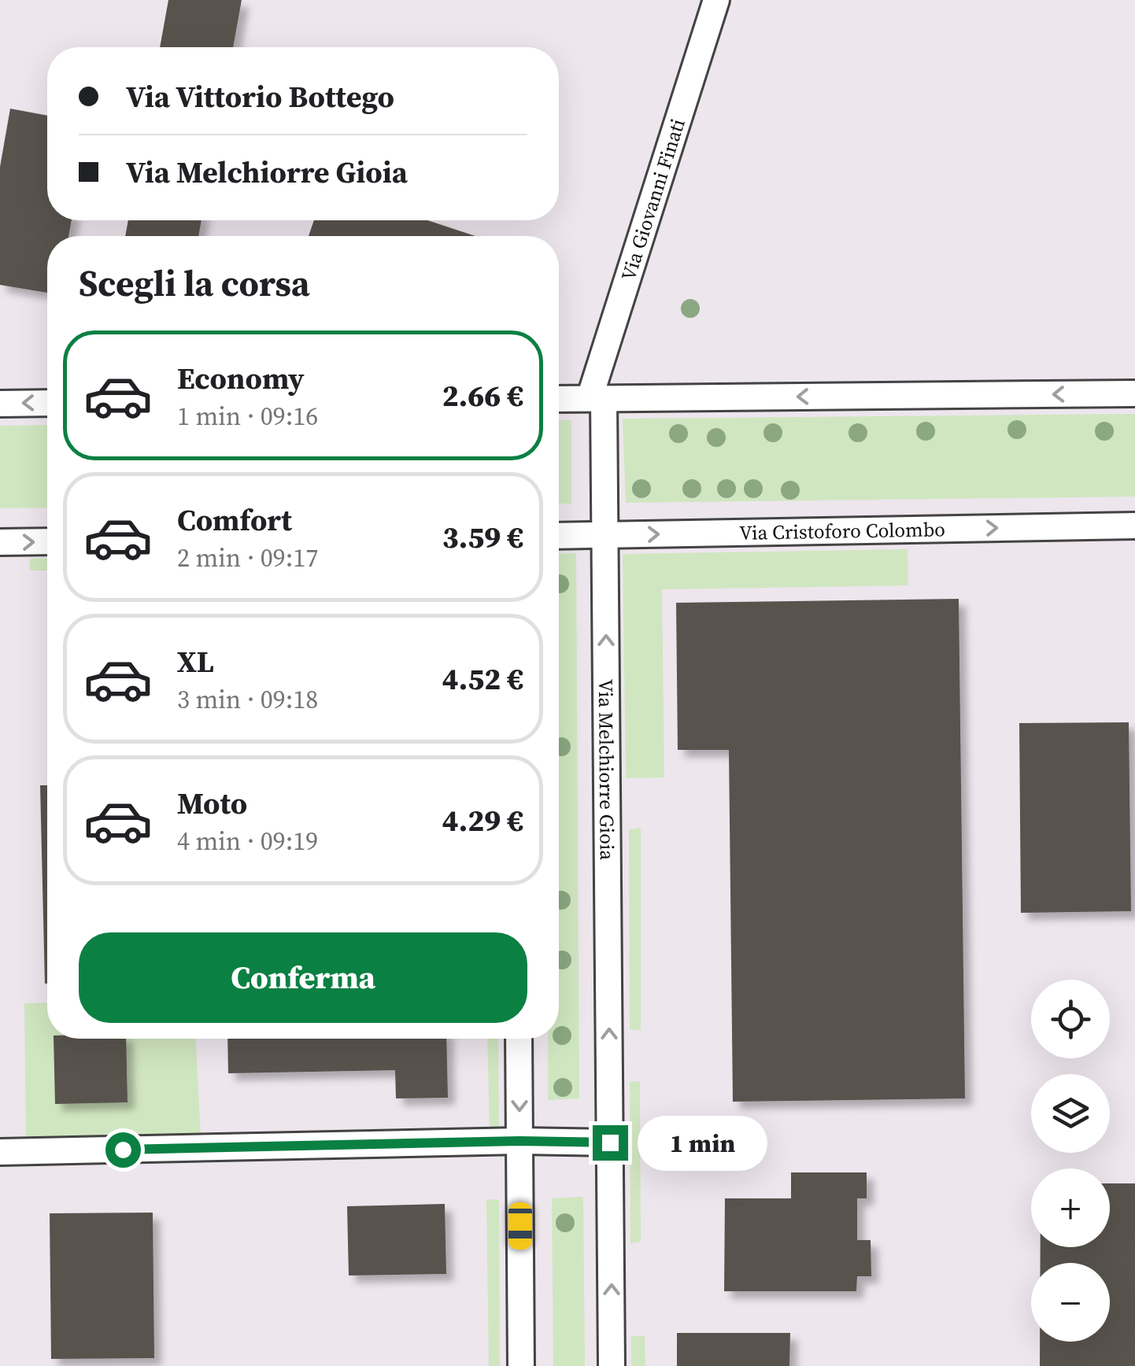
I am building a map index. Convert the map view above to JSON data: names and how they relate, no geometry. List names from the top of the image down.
{
  "streets": {
    "street": ["Via Giovanni Finati", "Via Cristoforo Colombo", "Via Melchiorre Gioia"]
  },
  "crossings": [
    ["Via Giovanni Finati", "Via Melchiorre Gioia"],
    ["Via Cristoforo Colombo", "Via Melchiorre Gioia"]
  ],
  "page": {
    "banner": ["Via Vittorio Bottego", "Via Melchiorre Gioia"],
    "heading": "Scegli la corsa",
    "list": [
      {
        "name": "Economy",
        "note": "1 min · 09:16",
        "value": "2.66 €"
      },
      {
        "name": "Comfort",
        "note": "2 min · 09:17",
        "value": "3.59 €"
      },
      {
        "name": "XL",
        "note": "3 min · 09:18",
        "value": "4.52 €"
      },
      {
        "name": "Moto",
        "note": "4 min · 09:19",
        "value": "4.29 €"
      }
    ],
    "buttons": "Conferma",
    "map_buttons": ["+", "−"],
    "bubble": "1 min"
  }
}
